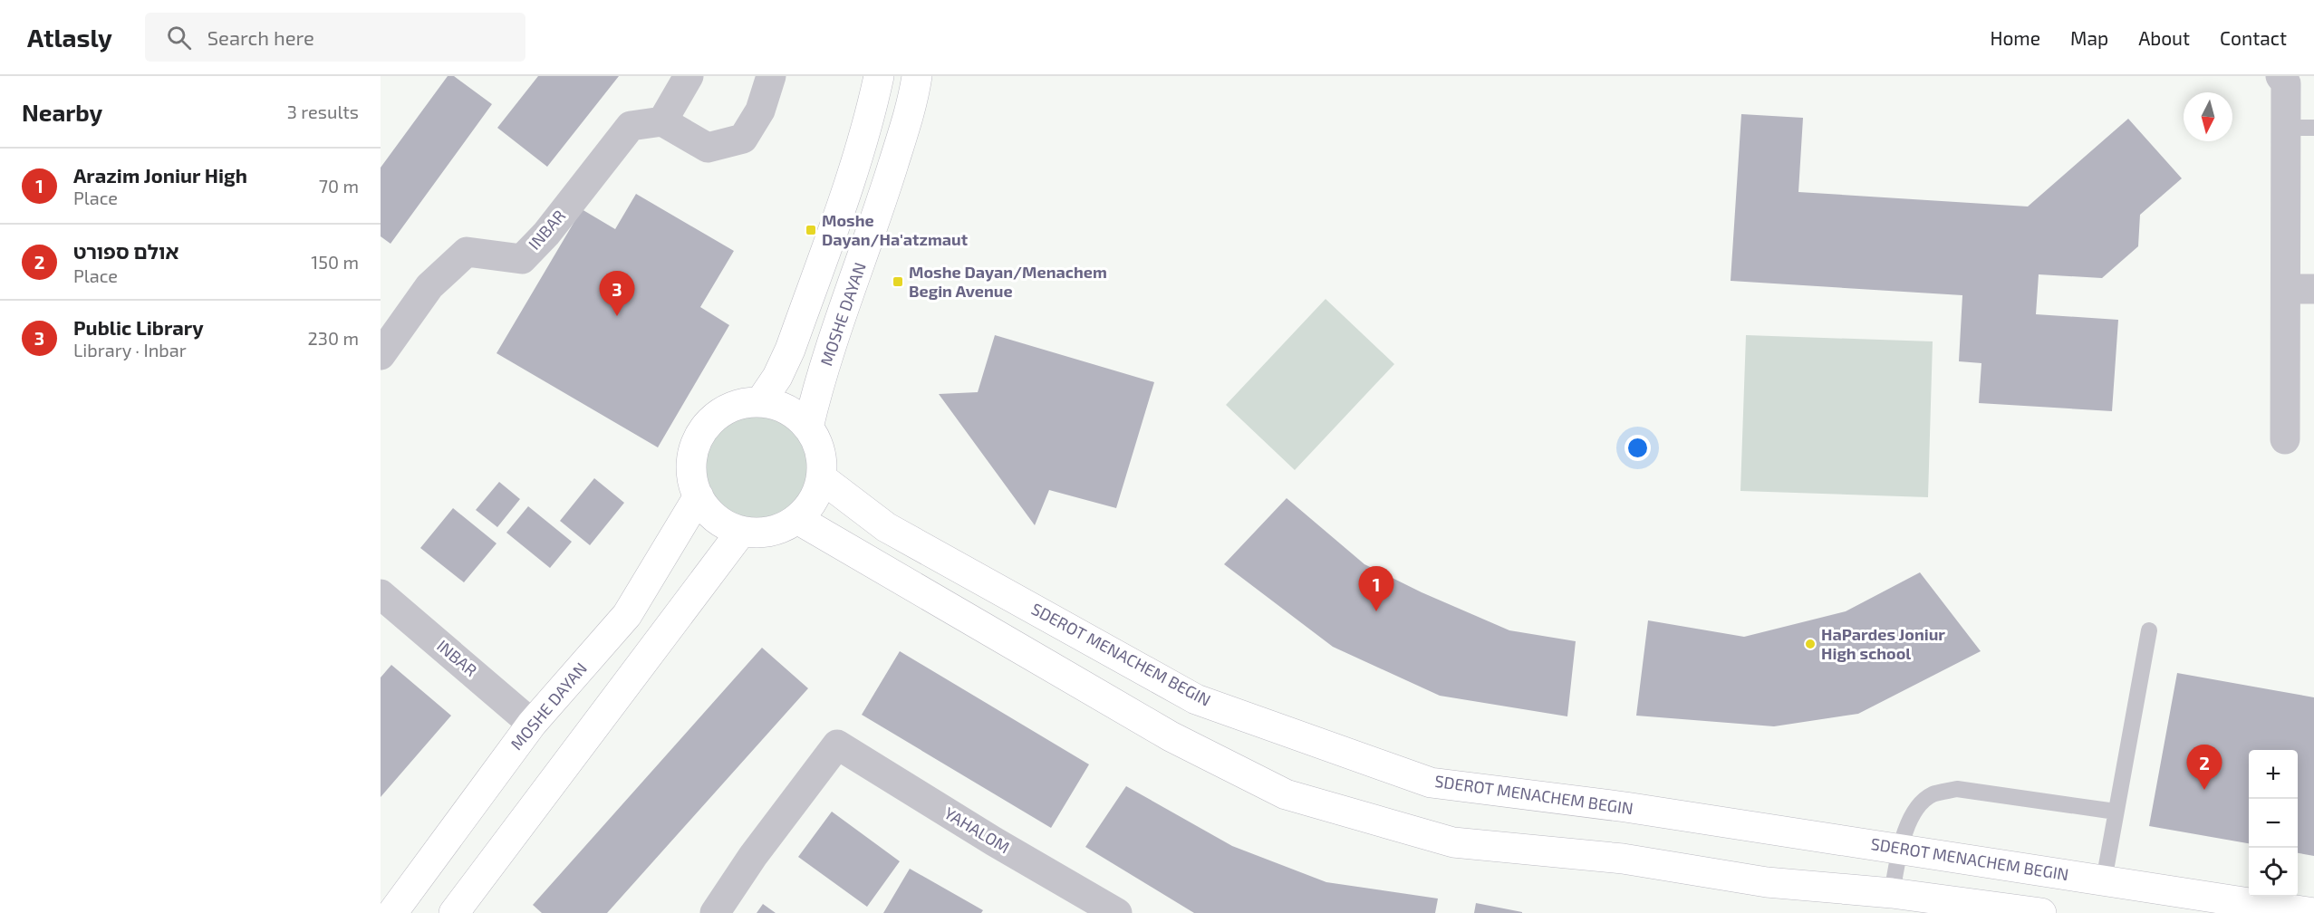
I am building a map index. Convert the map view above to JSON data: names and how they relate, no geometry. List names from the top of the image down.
{
  "streets": {
    "street": [
      "INBAR",
      "MOSHE DAYAN",
      "SDEROT MENACHEM BEGIN",
      "YAHALOM"
    ]
  },
  "crossings": [
    ["INBAR", "MOSHE DAYAN"],
    ["MOSHE DAYAN", "SDEROT MENACHEM BEGIN"]
  ],
  "places": {
    "transit": ["Moshe Dayan/Ha'atzmaut", "Moshe Dayan/Menachem Begin Avenue"],
    "other": ["HaPardes Joniur High school"]
  },
  "north": "bottom",
  "page": {
    "header": "Atlasly",
    "search": "Search here",
    "nav": [
      "Home",
      "Map",
      "About",
      "Contact"
    ],
    "heading": ["Nearby", "3 results"],
    "list": [
      {
        "mark": "1",
        "name": "Arazim Joniur High",
        "note": "Place",
        "value": "70 m"
      },
      {
        "mark": "2",
        "name": "אולם ספורט",
        "note": "Place",
        "value": "150 m"
      },
      {
        "mark": "3",
        "name": "Public Library",
        "note": "Library · Inbar",
        "value": "230 m"
      }
    ],
    "pins": ["3", "1", "2"],
    "map_buttons": ["+", "−"]
  }
}
